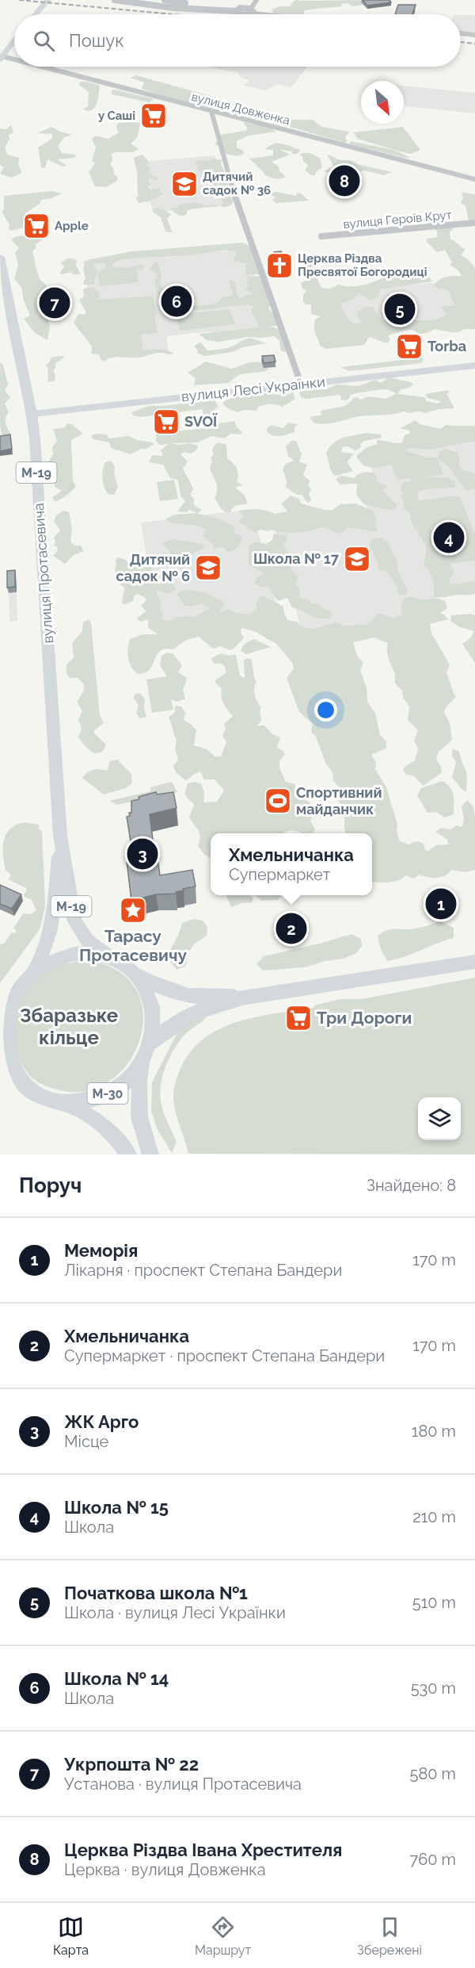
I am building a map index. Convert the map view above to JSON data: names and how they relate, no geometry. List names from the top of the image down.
{
  "streets": {
    "main road": [
      "вулиця Лесі Українки",
      "М-19",
      "вулиця Протасевича",
      "М-30"
    ],
    "street": ["вулиця Довженка", "вулиця Героїв Крут"]
  },
  "crossings": [
    ["вулиця Лесі Українки", "вулиця Протасевича"],
    ["М-19", "вулиця Протасевича"],
    ["М-19", "М-30"],
    ["вулиця Протасевича", "М-30"]
  ],
  "districts": ["Збаразьке кільце"],
  "places": {
    "supermarket": [
      "у Саші",
      "Apple",
      "Torba",
      "SVOЇ",
      "Три Дороги"
    ],
    "school or university": ["Дитячий садок № 36", "Школа № 17", "Дитячий садок № 6"],
    "church": ["Церква Різдва Пресвятої Богородиці"],
    "sports": ["Спортивний майданчик"],
    "place": ["Тарасу Протасевичу"]
  },
  "north": "bottom right",
  "page": {
    "search": "Пошук",
    "pins": [
      "8",
      "6",
      "7",
      "5",
      "4",
      "3",
      "1",
      "2"
    ],
    "popup": ["Хмельничанка", "Супермаркет"],
    "heading": ["Поруч", "Знайдено: 8"],
    "list": [
      {
        "mark": "1",
        "name": "Меморія",
        "note": "Лікарня · проспект Степана Бандери",
        "value": "170 m"
      },
      {
        "mark": "2",
        "name": "Хмельничанка",
        "note": "Супермаркет · проспект Степана Бандери",
        "value": "170 m"
      },
      {
        "mark": "3",
        "name": "ЖК Арго",
        "note": "Місце",
        "value": "180 m"
      },
      {
        "mark": "4",
        "name": "Школа № 15",
        "note": "Школа",
        "value": "210 m"
      },
      {
        "mark": "5",
        "name": "Початкова школа №1",
        "note": "Школа · вулиця Лесі Українки",
        "value": "510 m"
      },
      {
        "mark": "6",
        "name": "Школа № 14",
        "note": "Школа",
        "value": "530 m"
      },
      {
        "mark": "7",
        "name": "Укрпошта № 22",
        "note": "Установа · вулиця Протасевича",
        "value": "580 m"
      },
      {
        "mark": "8",
        "name": "Церква Різдва Івана Хрестителя",
        "note": "Церква · вулиця Довженка",
        "value": "760 m"
      }
    ],
    "nav": ["Карта", "Маршрут", "Збережені"]
  }
}
